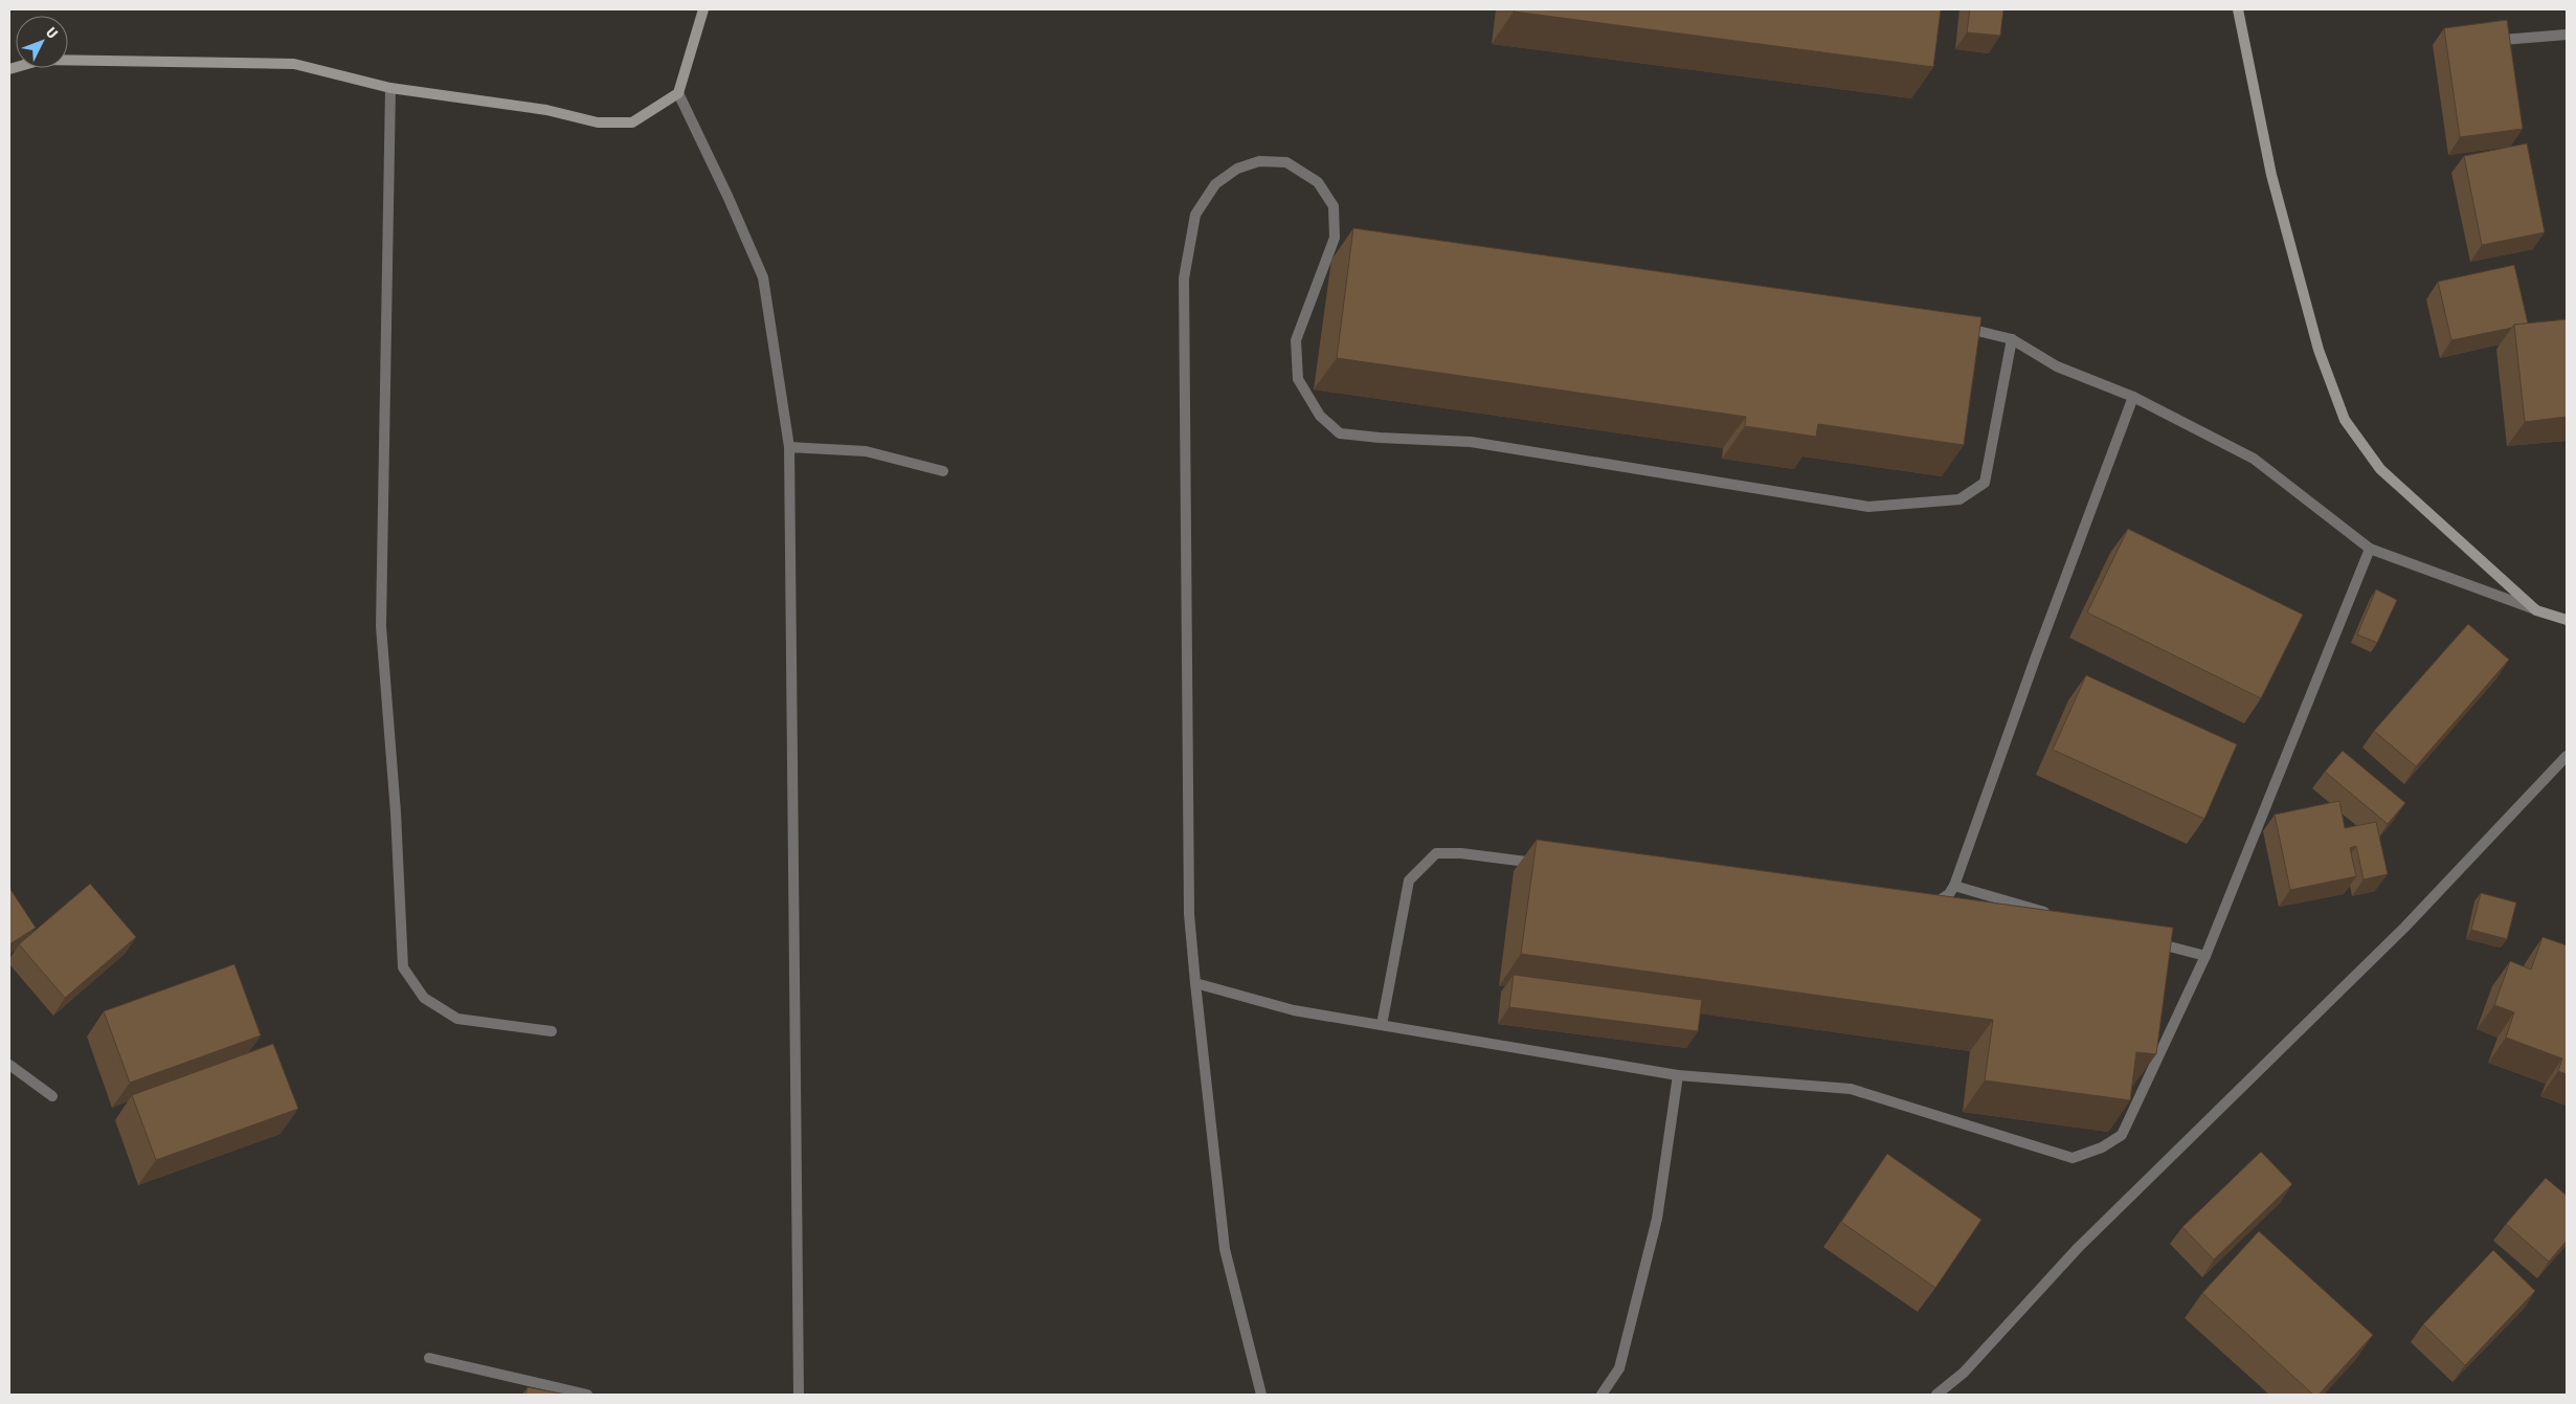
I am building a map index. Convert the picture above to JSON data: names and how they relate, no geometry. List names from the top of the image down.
{
  "north": "top right"
}
